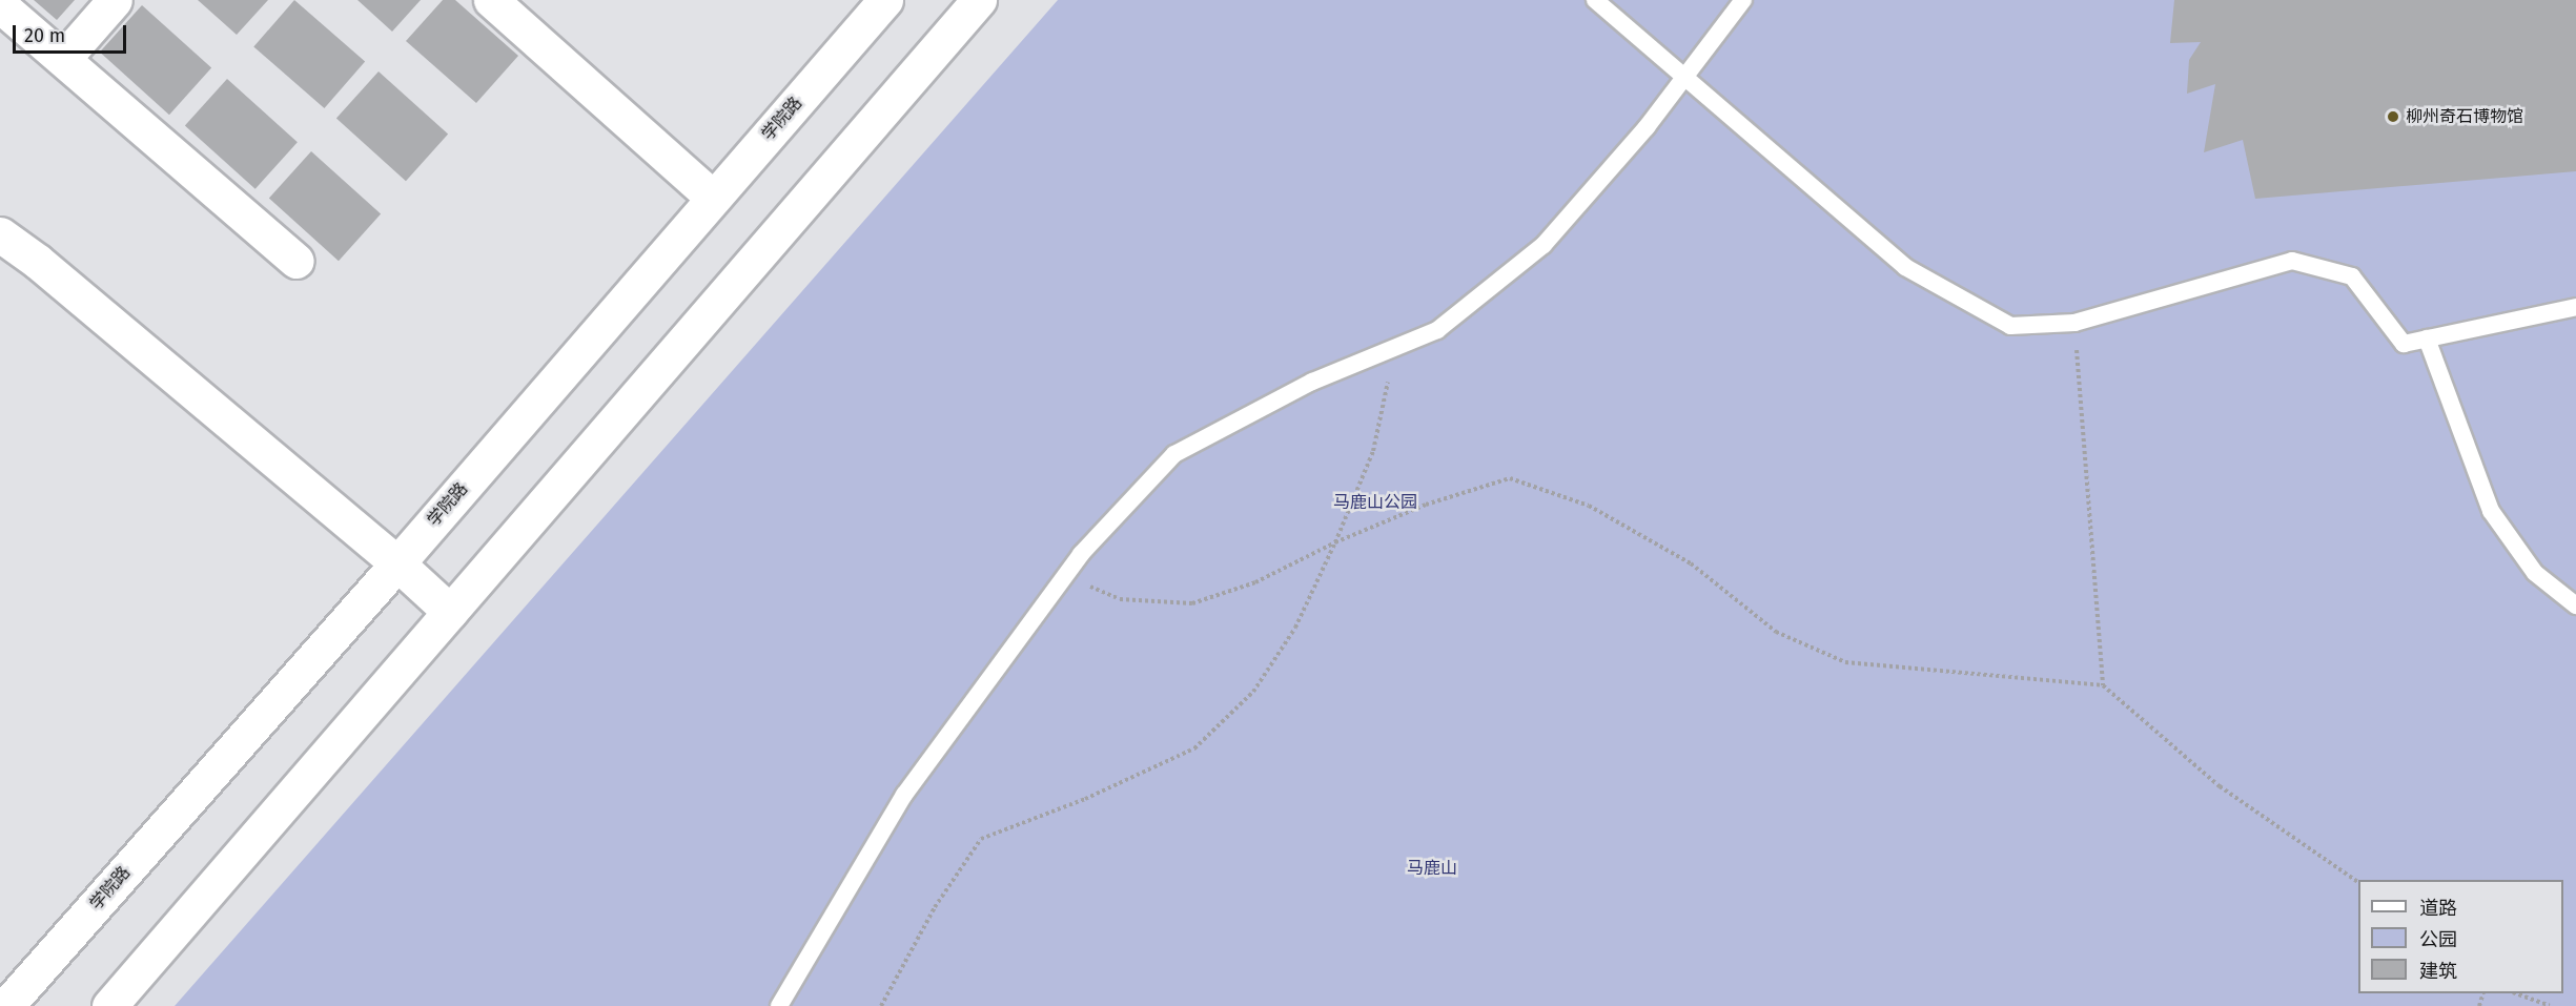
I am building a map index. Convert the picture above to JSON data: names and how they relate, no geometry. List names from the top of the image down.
{
  "streets": {
    "main road": ["学院路"]
  },
  "parks": ["马鹿山公园", "马鹿山"],
  "places": ["柳州奇石博物馆"],
  "legend": ["道路", "公园", "建筑"],
  "scale_bar": "20 m"
}
